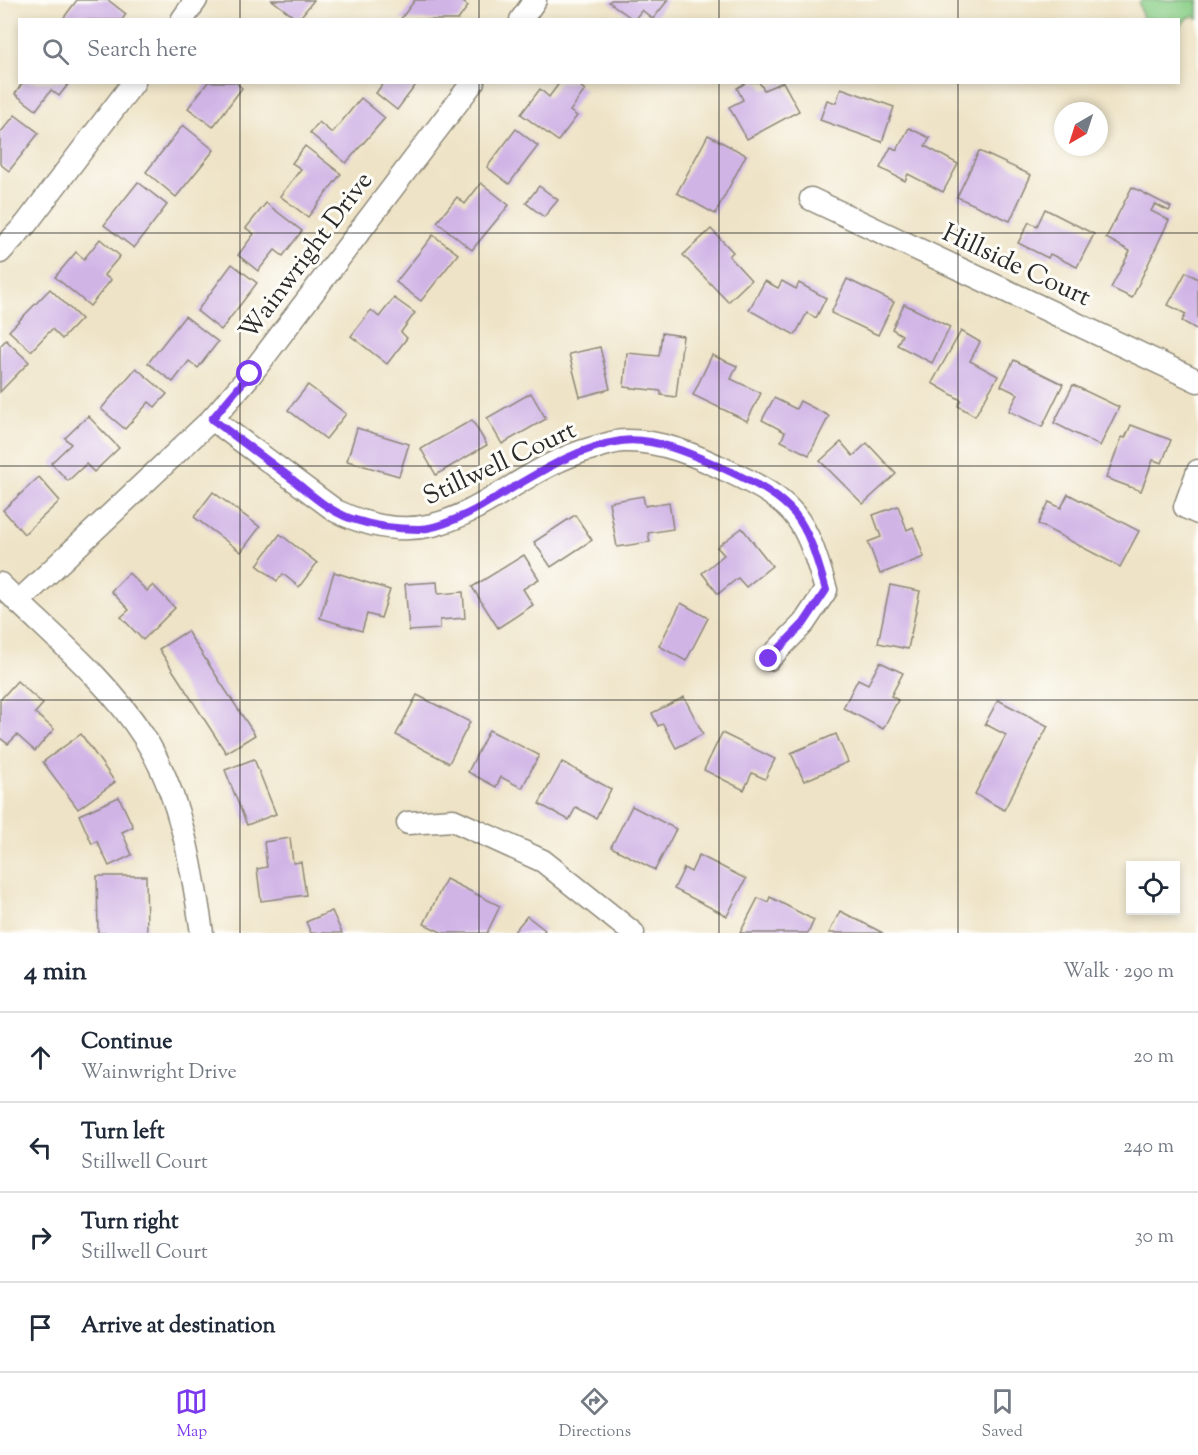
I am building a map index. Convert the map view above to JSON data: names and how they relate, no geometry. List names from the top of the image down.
{
  "streets": {
    "street": ["Wainwright Drive", "Hillside Court", "Stillwell Court"]
  },
  "crossings": [
    ["Wainwright Drive", "Stillwell Court"]
  ],
  "north": "bottom left",
  "page": {
    "search": "Search here",
    "heading": ["4 min", "Walk · 290 m"],
    "list": [
      ["Continue", "Wainwright Drive", "20 m"],
      ["Turn left", "Stillwell Court", "240 m"],
      ["Turn right", "Stillwell Court", "30 m"],
      "Arrive at destination"
    ],
    "nav": ["Map", "Directions", "Saved"]
  }
}
